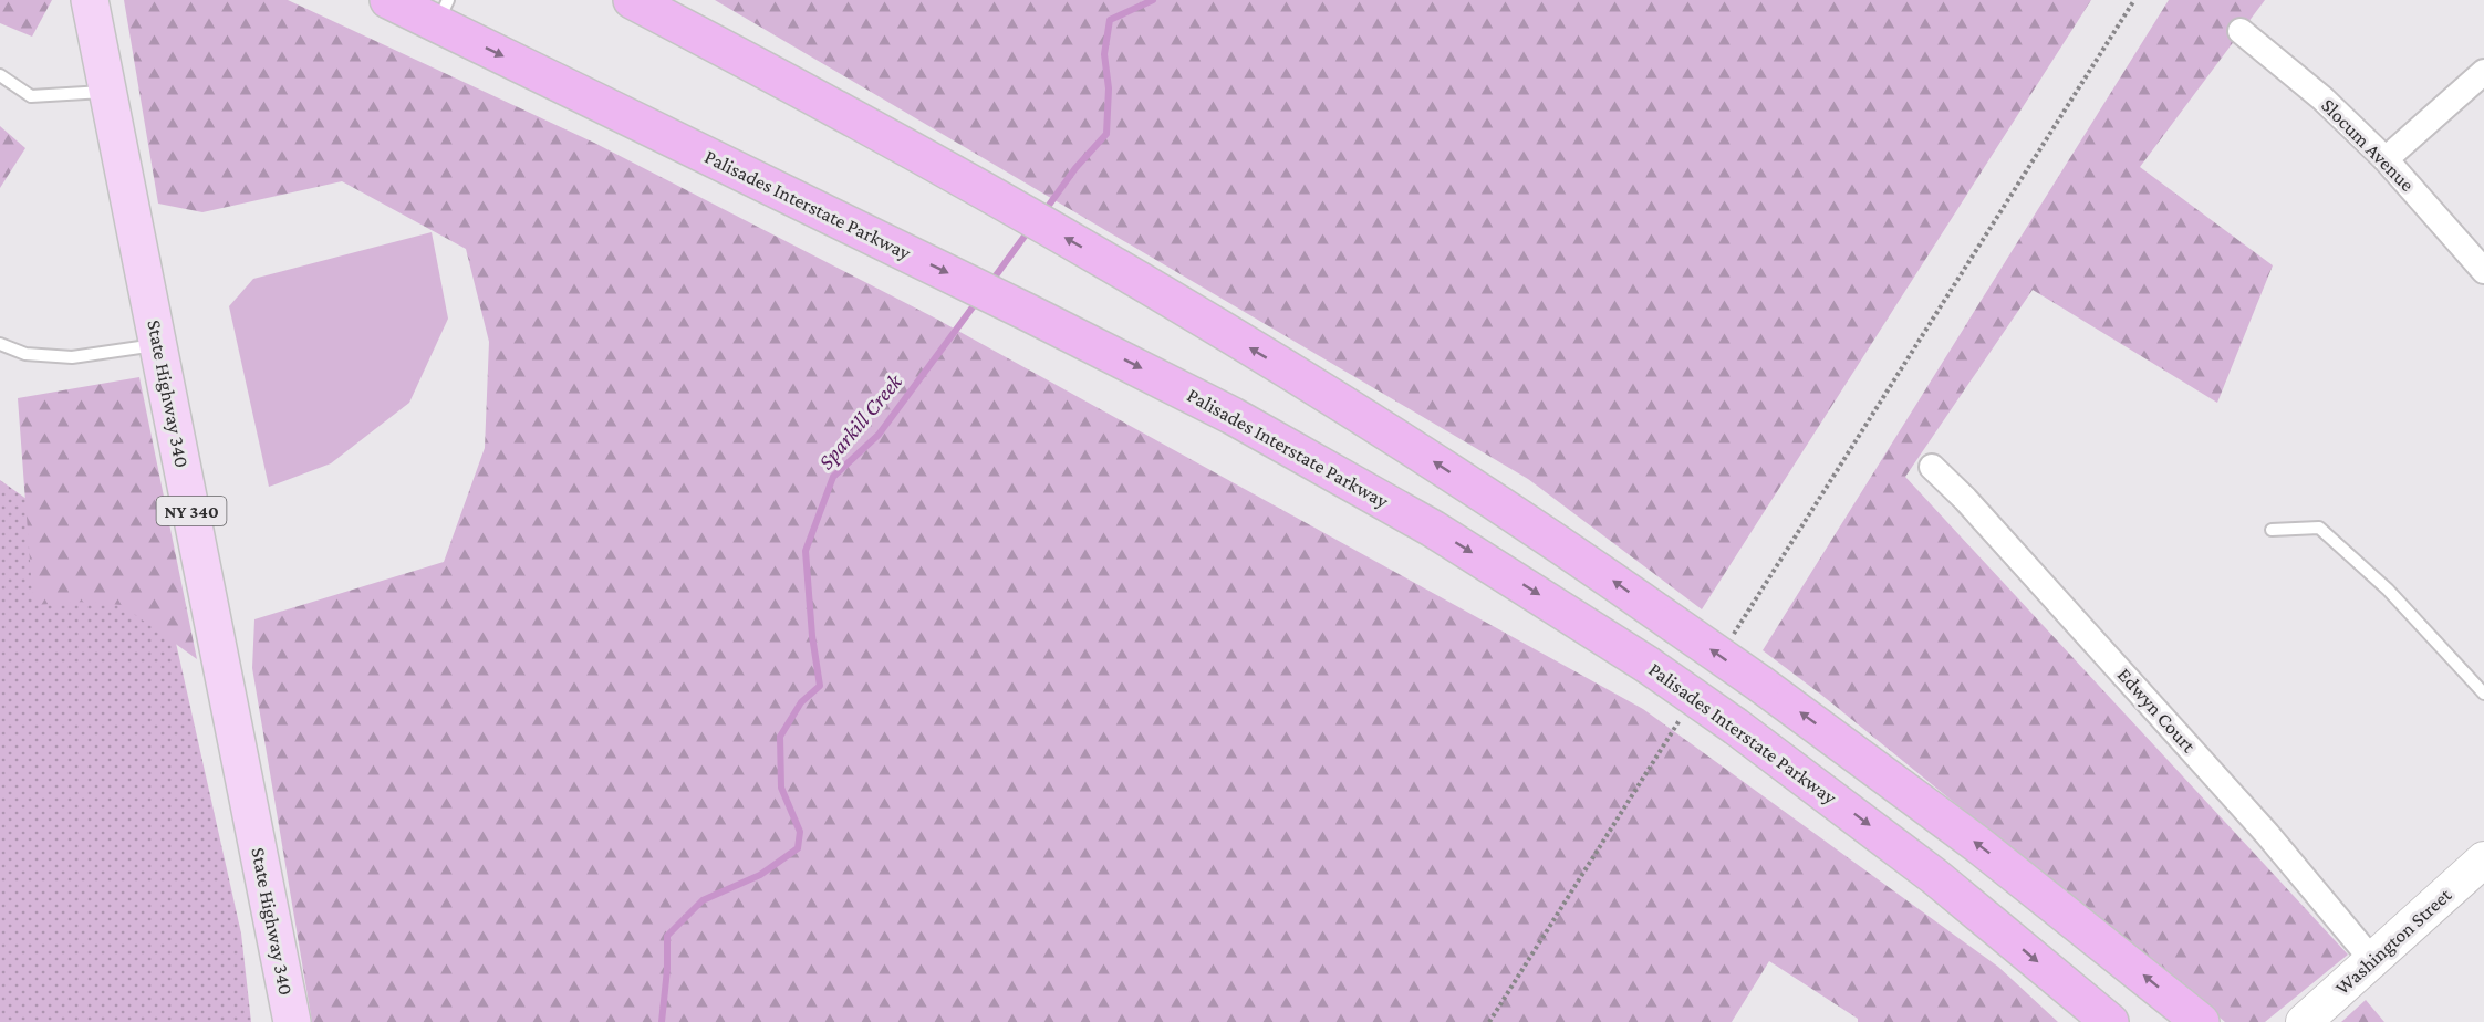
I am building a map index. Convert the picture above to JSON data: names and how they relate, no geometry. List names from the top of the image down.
{
  "streets": {
    "highway": ["Palisades Interstate Parkway"],
    "main road": ["State Highway 340", "NY 340", "Washington Street"],
    "street": ["Slocum Avenue", "Edwyn Court"]
  },
  "crossings": [
    ["Edwyn Court", "Washington Street"]
  ],
  "water": ["Sparkill Creek"]
}
